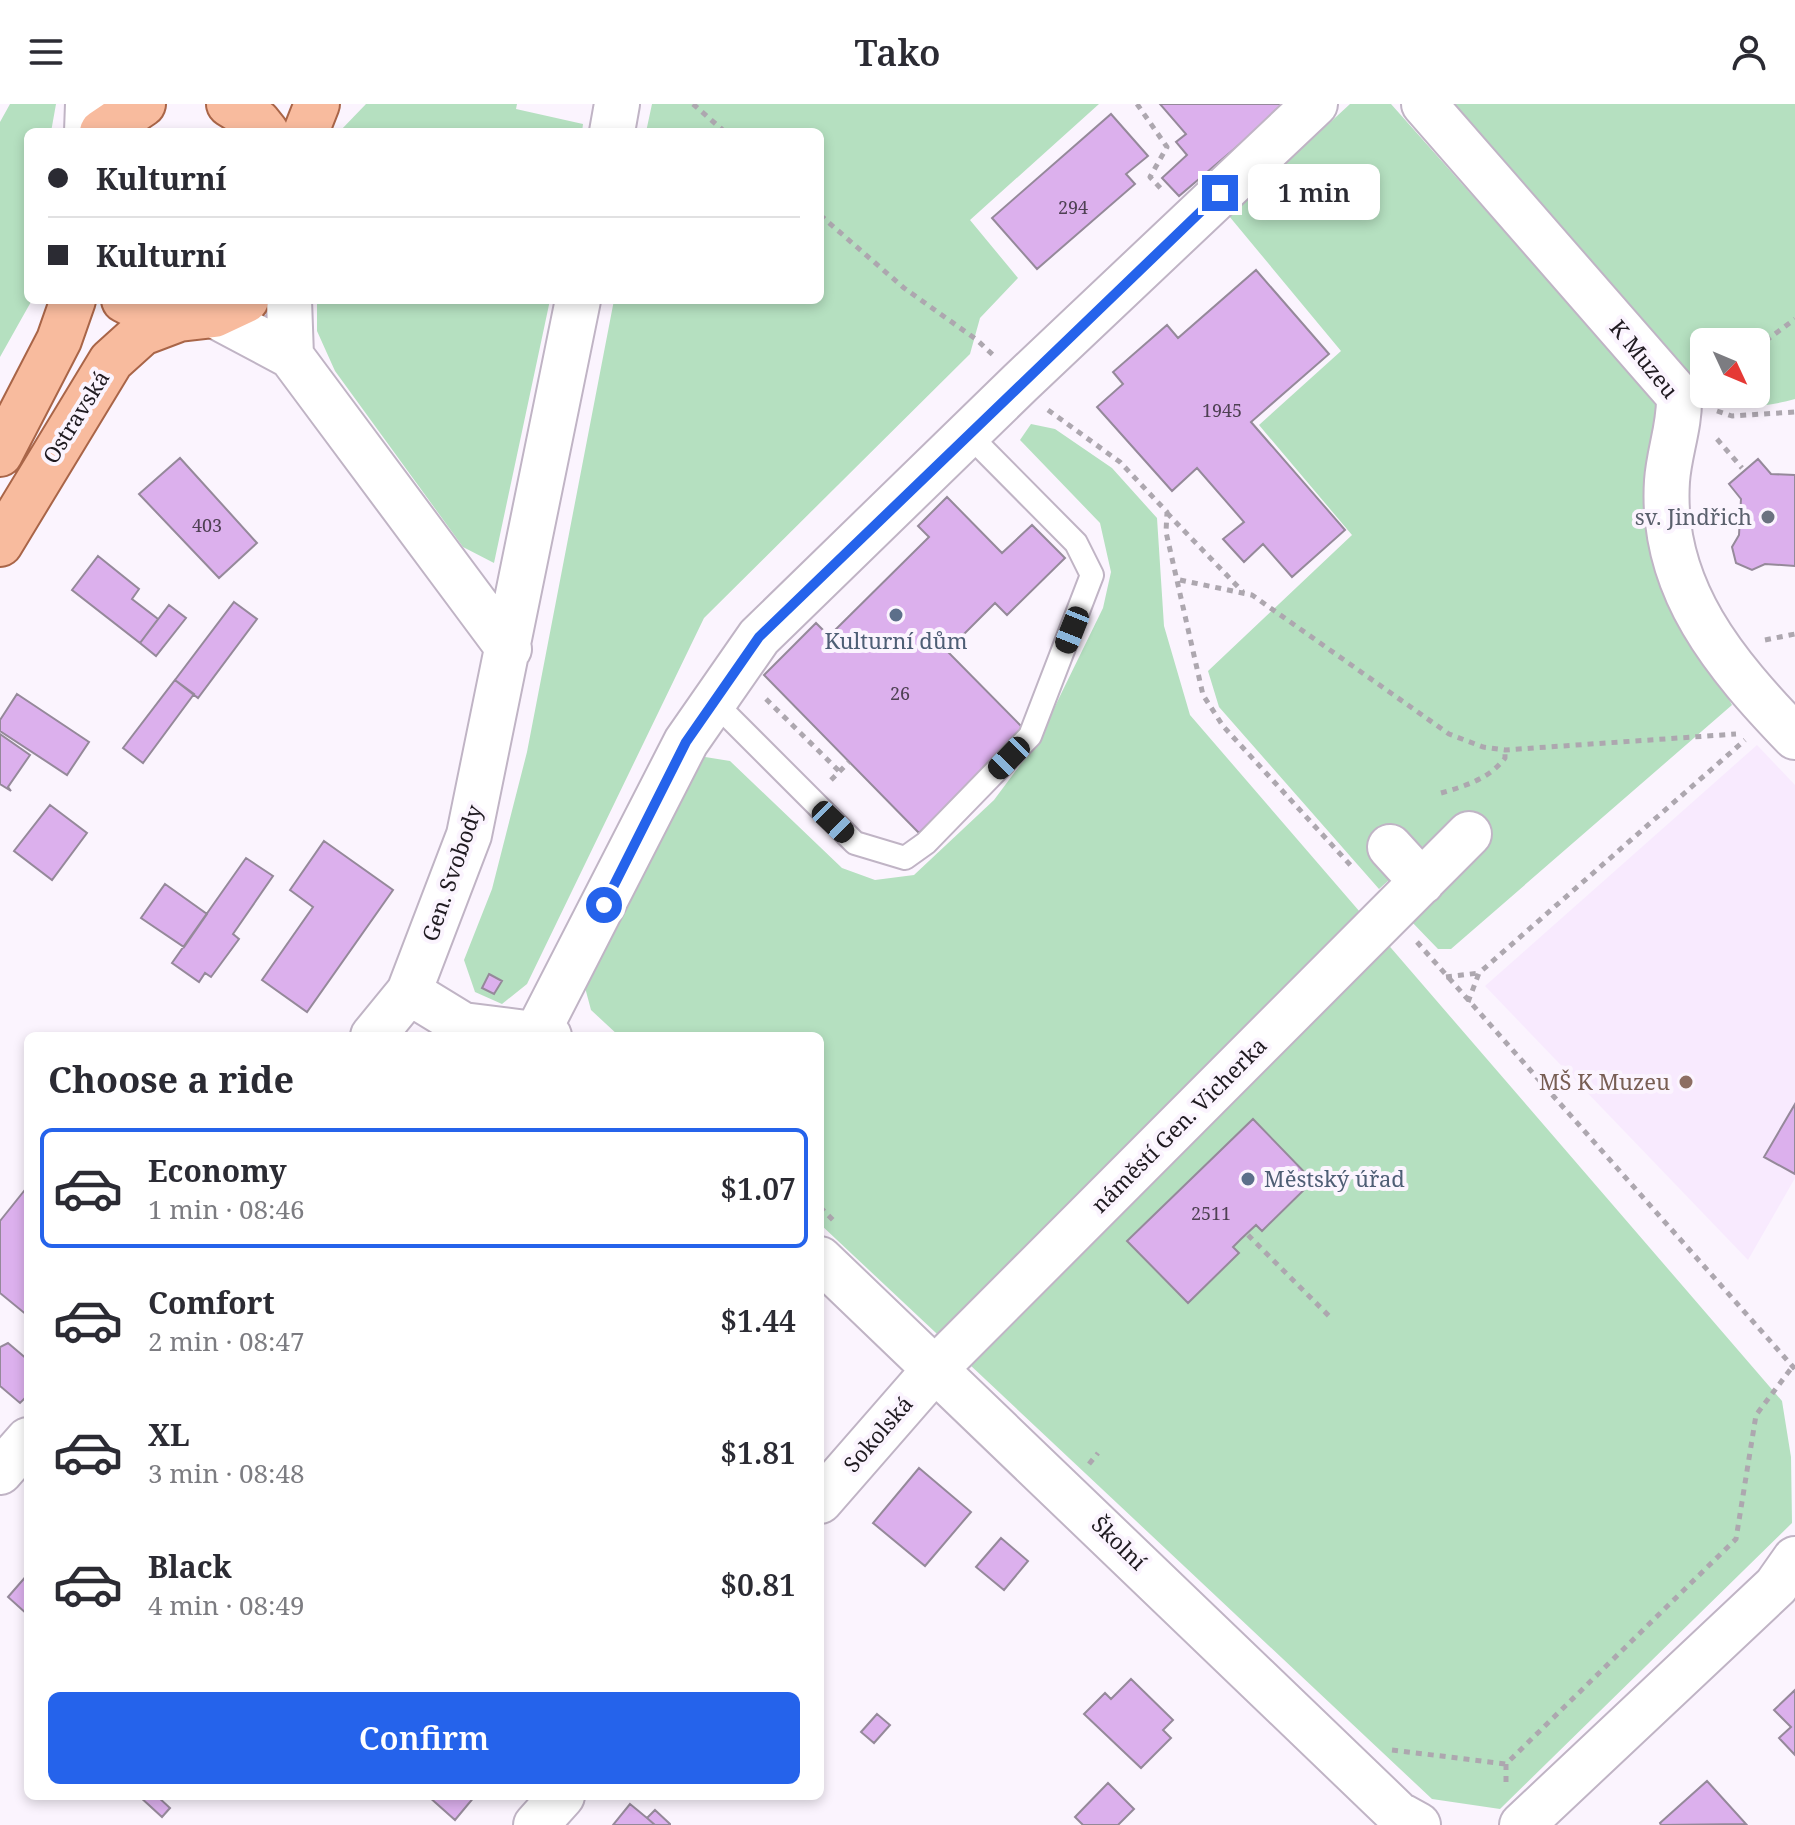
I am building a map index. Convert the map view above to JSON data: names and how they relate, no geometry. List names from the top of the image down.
{
  "streets": {
    "main road": ["Ostravská"],
    "street": [
      "K Muzeu",
      "Gen. Svobody",
      "náměstí Gen. Vicherka",
      "Sokolská",
      "Školní"
    ]
  },
  "crossings": [
    ["náměstí Gen. Vicherka", "Sokolská"],
    ["náměstí Gen. Vicherka", "Školní"],
    ["Sokolská", "Školní"]
  ],
  "places": [
    "sv. Jindřich",
    "Kulturní dům",
    "MŠ K Muzeu",
    "Městský úřad"
  ],
  "house_numbers": [
    "294",
    "1945",
    "403",
    "26",
    "2511"
  ],
  "north": "bottom right",
  "page": {
    "header": "Tako",
    "banner": ["Kulturní", "Kulturní"],
    "bubble": "1 min",
    "heading": "Choose a ride",
    "list": [
      {
        "name": "Economy",
        "note": "1 min · 08:46",
        "value": "$1.07"
      },
      {
        "name": "Comfort",
        "note": "2 min · 08:47",
        "value": "$1.44"
      },
      {
        "name": "XL",
        "note": "3 min · 08:48",
        "value": "$1.81"
      },
      {
        "name": "Black",
        "note": "4 min · 08:49",
        "value": "$0.81"
      }
    ],
    "buttons": "Confirm"
  }
}
